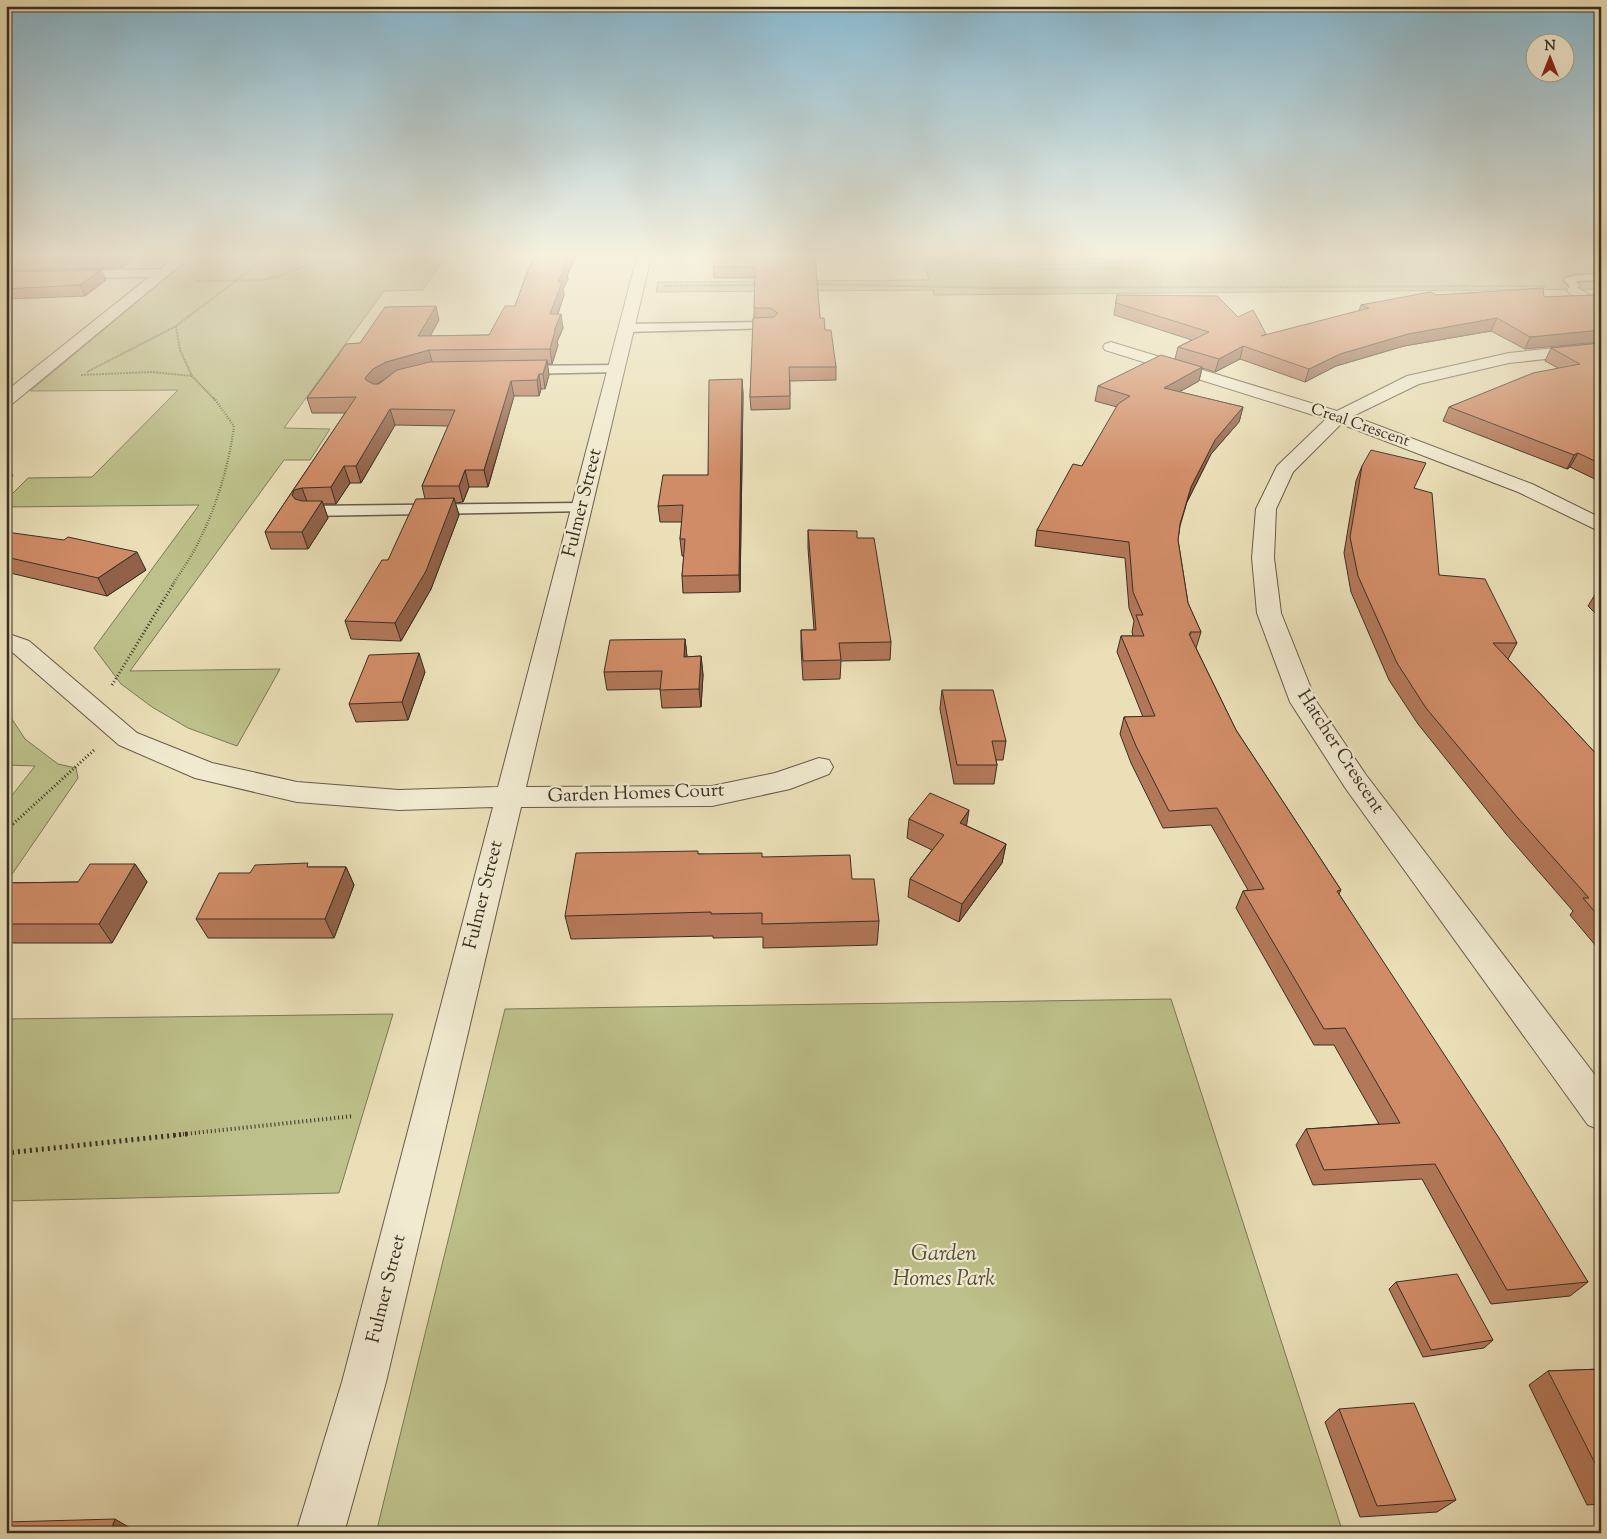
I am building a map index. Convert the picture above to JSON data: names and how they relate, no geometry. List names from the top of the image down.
{
  "streets": {
    "street": [
      "Creal Crescent",
      "Fulmer Street",
      "Hatcher Crescent",
      "Garden Homes Court"
    ]
  },
  "crossings": [
    ["Creal Crescent", "Hatcher Crescent"],
    ["Fulmer Street", "Garden Homes Court"]
  ],
  "parks": ["Garden Homes Park"],
  "north": "top"
}
